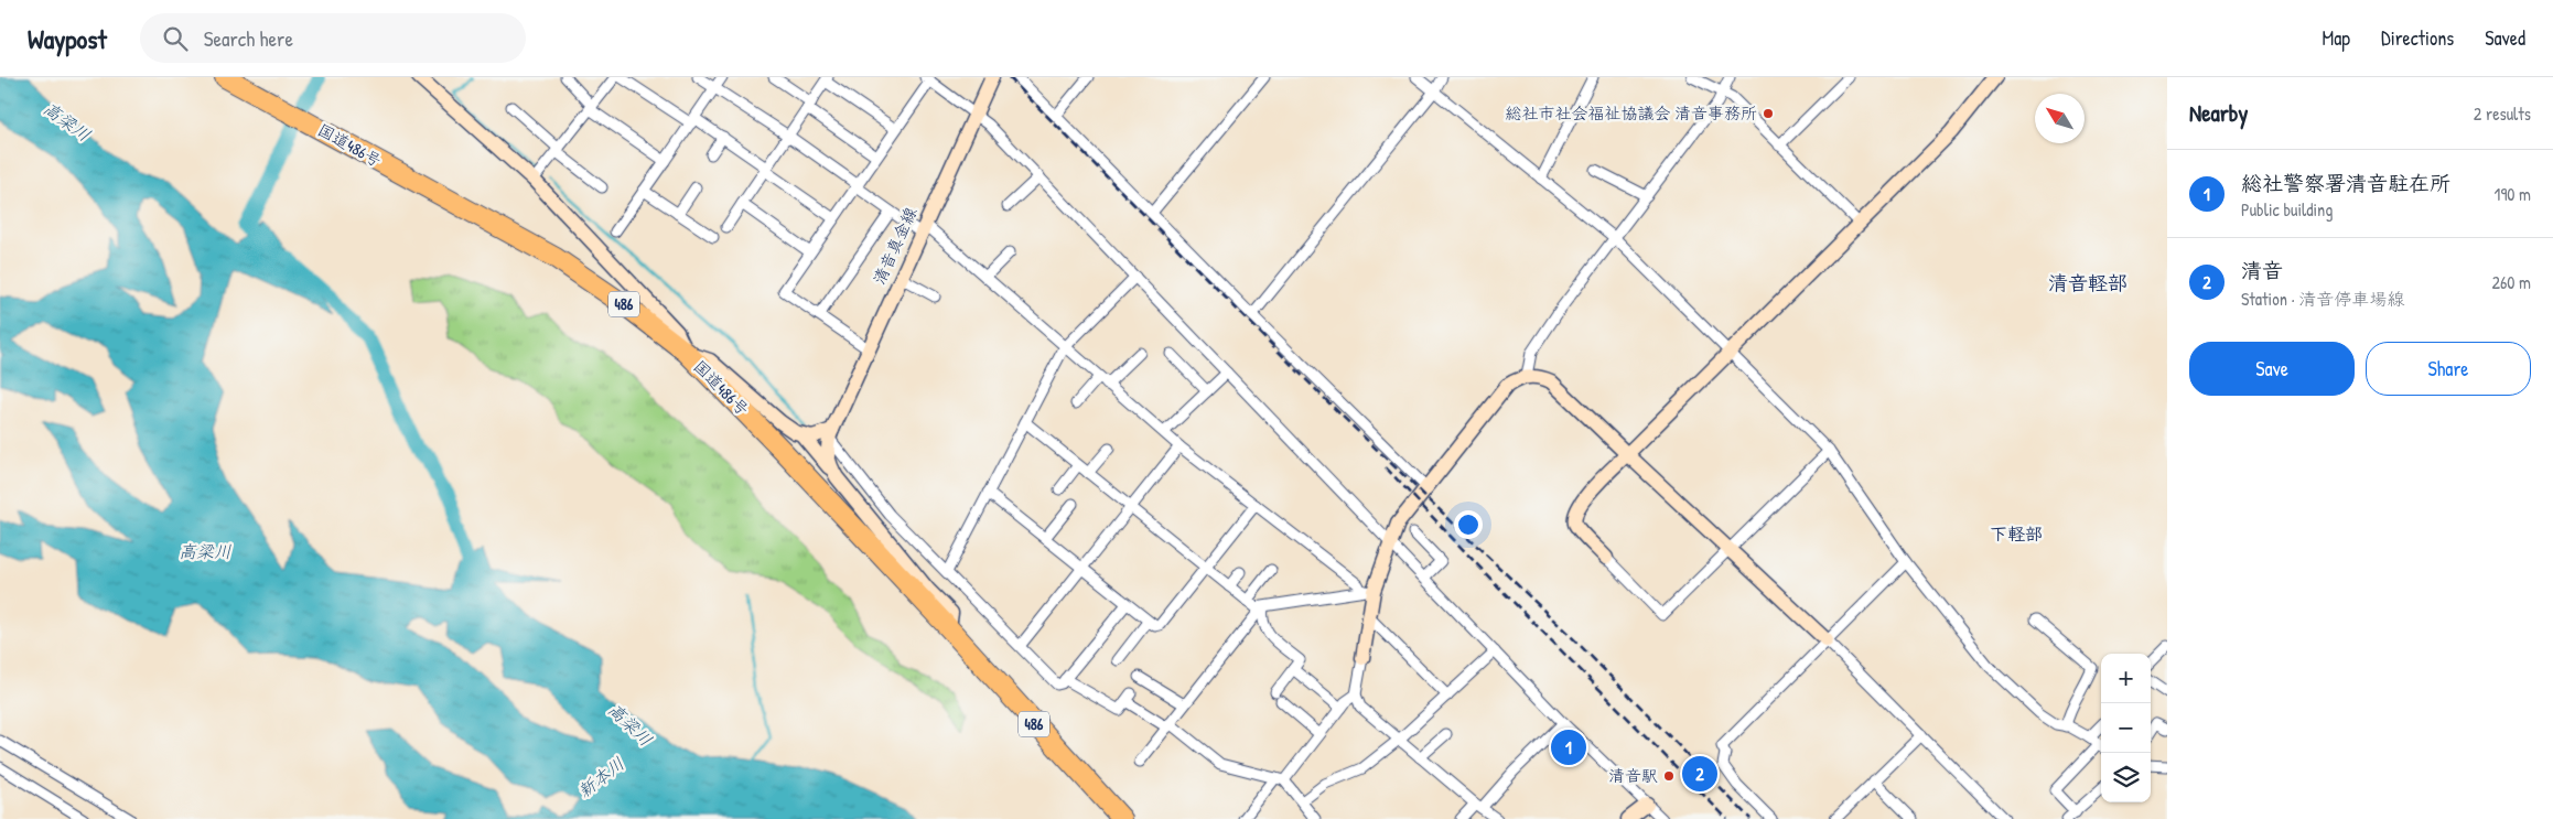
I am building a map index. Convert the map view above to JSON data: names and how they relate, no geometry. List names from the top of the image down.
{
  "streets": {
    "highway": ["国道486号", "486"],
    "street": ["清音真金線"]
  },
  "districts": ["清音軽部", "下軽部"],
  "water": ["高梁川", "新本川"],
  "places": ["総社市社会福祉協議会 清音事務所", "清音駅"],
  "north": "top left",
  "page": {
    "header": "Waypost",
    "search": "Search here",
    "nav": ["Map", "Directions", "Saved"],
    "heading": ["Nearby", "2 results"],
    "list": [
      {
        "mark": "1",
        "name": "総社警察署清音駐在所",
        "note": "Public building",
        "value": "190 m"
      },
      {
        "mark": "2",
        "name": "清音",
        "note": "Station · 清音停車場線",
        "value": "260 m"
      }
    ],
    "buttons": ["Save", "Share"],
    "map_buttons": ["+", "−"],
    "pins": ["1", "2"]
  }
}
